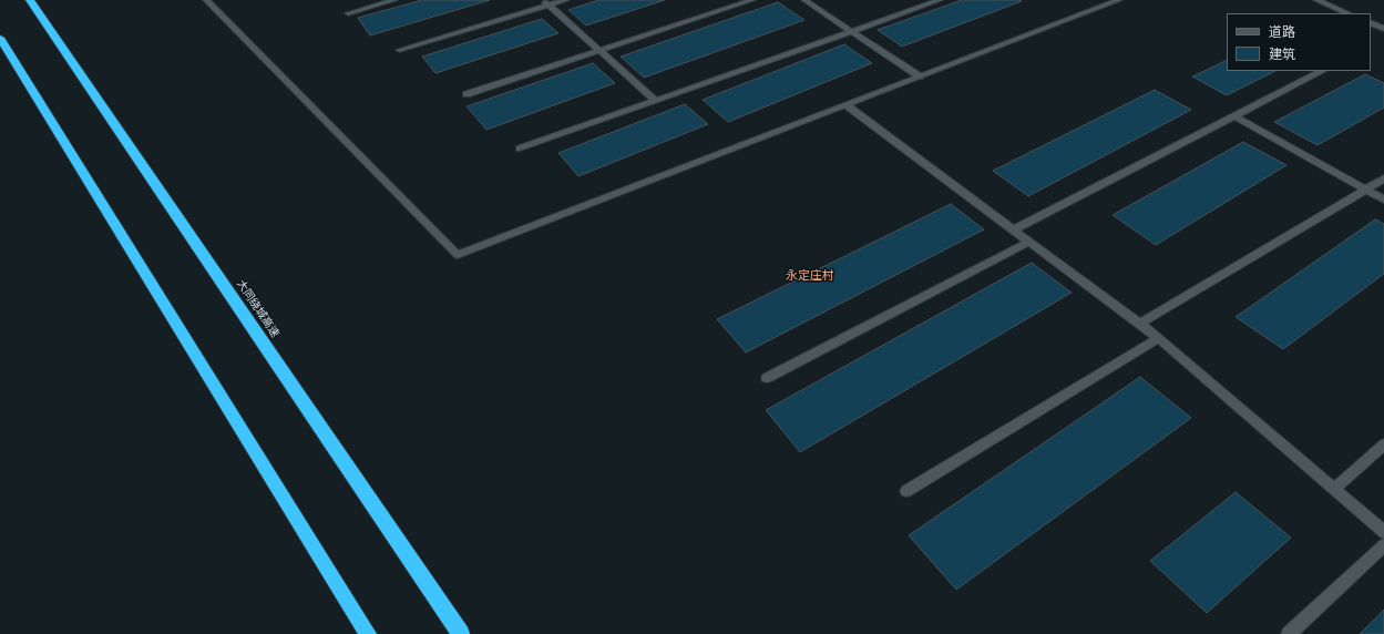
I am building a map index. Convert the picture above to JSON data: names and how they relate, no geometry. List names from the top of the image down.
{
  "streets": {
    "highway": ["大同绕城高速"]
  },
  "districts": ["永定庄村"],
  "legend": ["道路", "建筑"]
}
